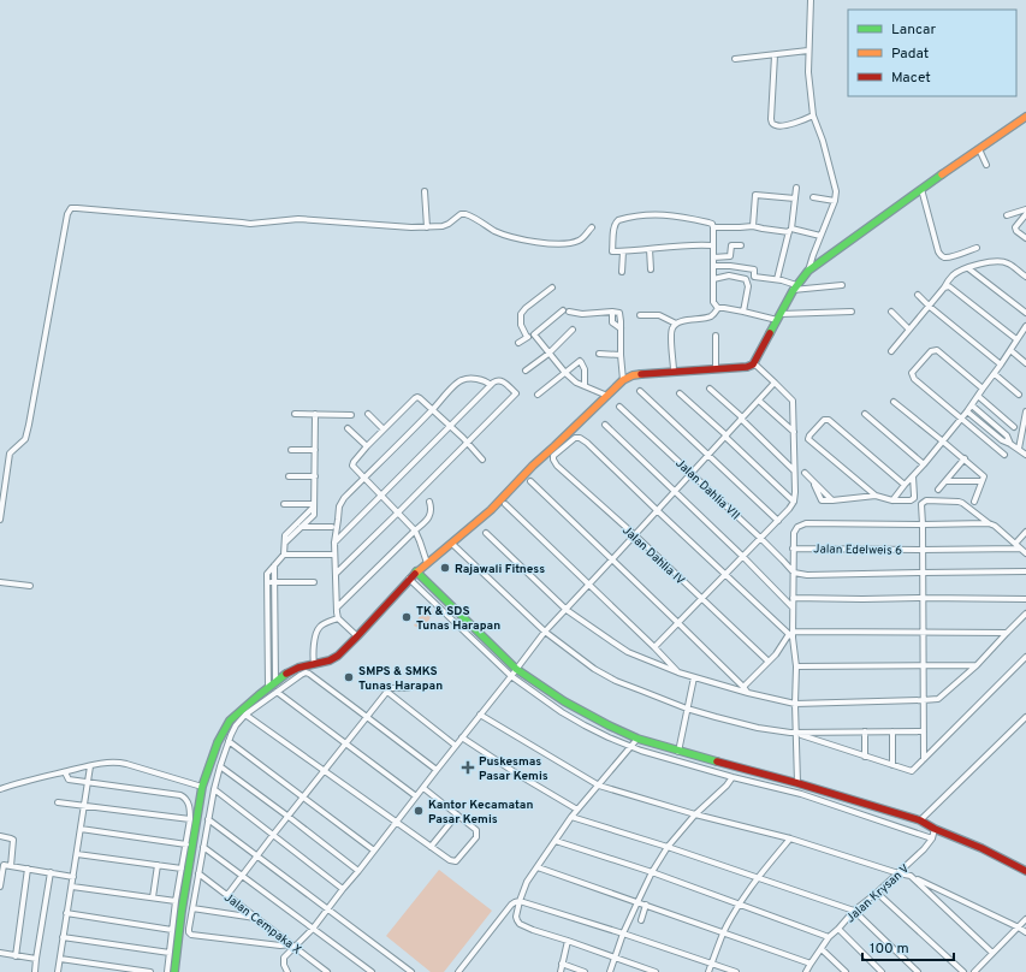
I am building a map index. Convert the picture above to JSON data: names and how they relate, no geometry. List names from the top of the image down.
{
  "streets": {
    "street": [
      "Jalan Dahlia VII",
      "Jalan Edelweis 6",
      "Jalan Dahlia IV",
      "Jalan Krysan V",
      "Jalan Cempaka X"
    ]
  },
  "places": {
    "other": [
      "Rajawali Fitness",
      "TK & SDS Tunas Harapan",
      "SMPS & SMKS Tunas Harapan",
      "Kantor Kecamatan Pasar Kemis"
    ],
    "health": ["Puskesmas Pasar Kemis"]
  },
  "legend": ["Lancar", "Padat", "Macet"],
  "scale_bar": "100 m"
}
